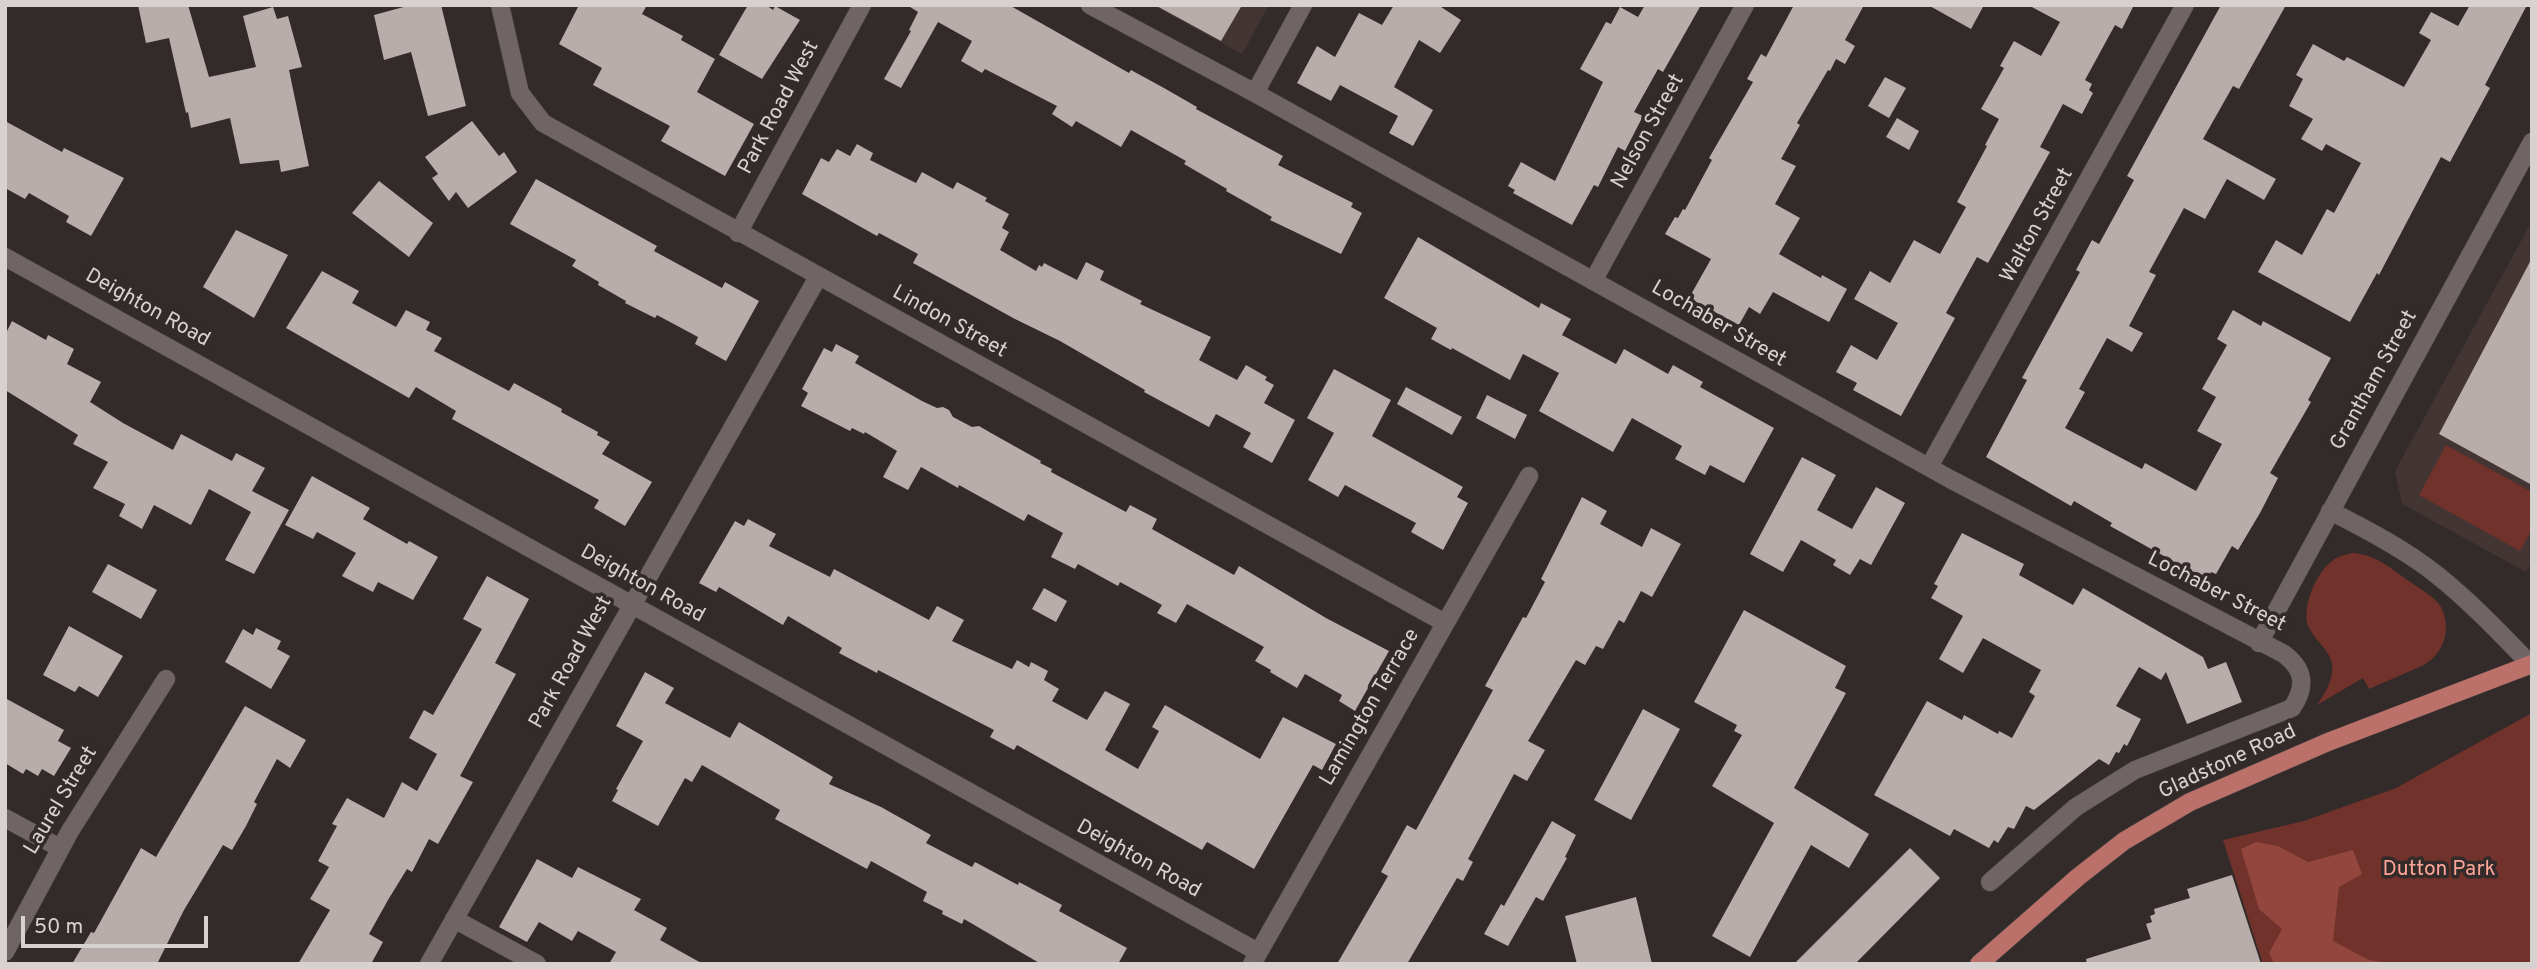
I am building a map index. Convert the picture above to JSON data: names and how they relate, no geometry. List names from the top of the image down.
{
  "streets": {
    "main road": ["Gladstone Road"],
    "street": [
      "Park Road West",
      "Nelson Street",
      "Walton Street",
      "Deighton Road",
      "Lindon Street",
      "Lochaber Street",
      "Grantham Street",
      "Lamington Terrace",
      "Laurel Street"
    ]
  },
  "crossings": [
    ["Park Road West", "Deighton Road"],
    ["Park Road West", "Lindon Street"],
    ["Nelson Street", "Lochaber Street"],
    ["Walton Street", "Lochaber Street"],
    ["Deighton Road", "Lamington Terrace"],
    ["Lindon Street", "Lamington Terrace"],
    ["Lochaber Street", "Grantham Street"],
    ["Lochaber Street", "Gladstone Road"]
  ],
  "parks": ["Dutton Park"],
  "scale_bar": "50 m"
}
